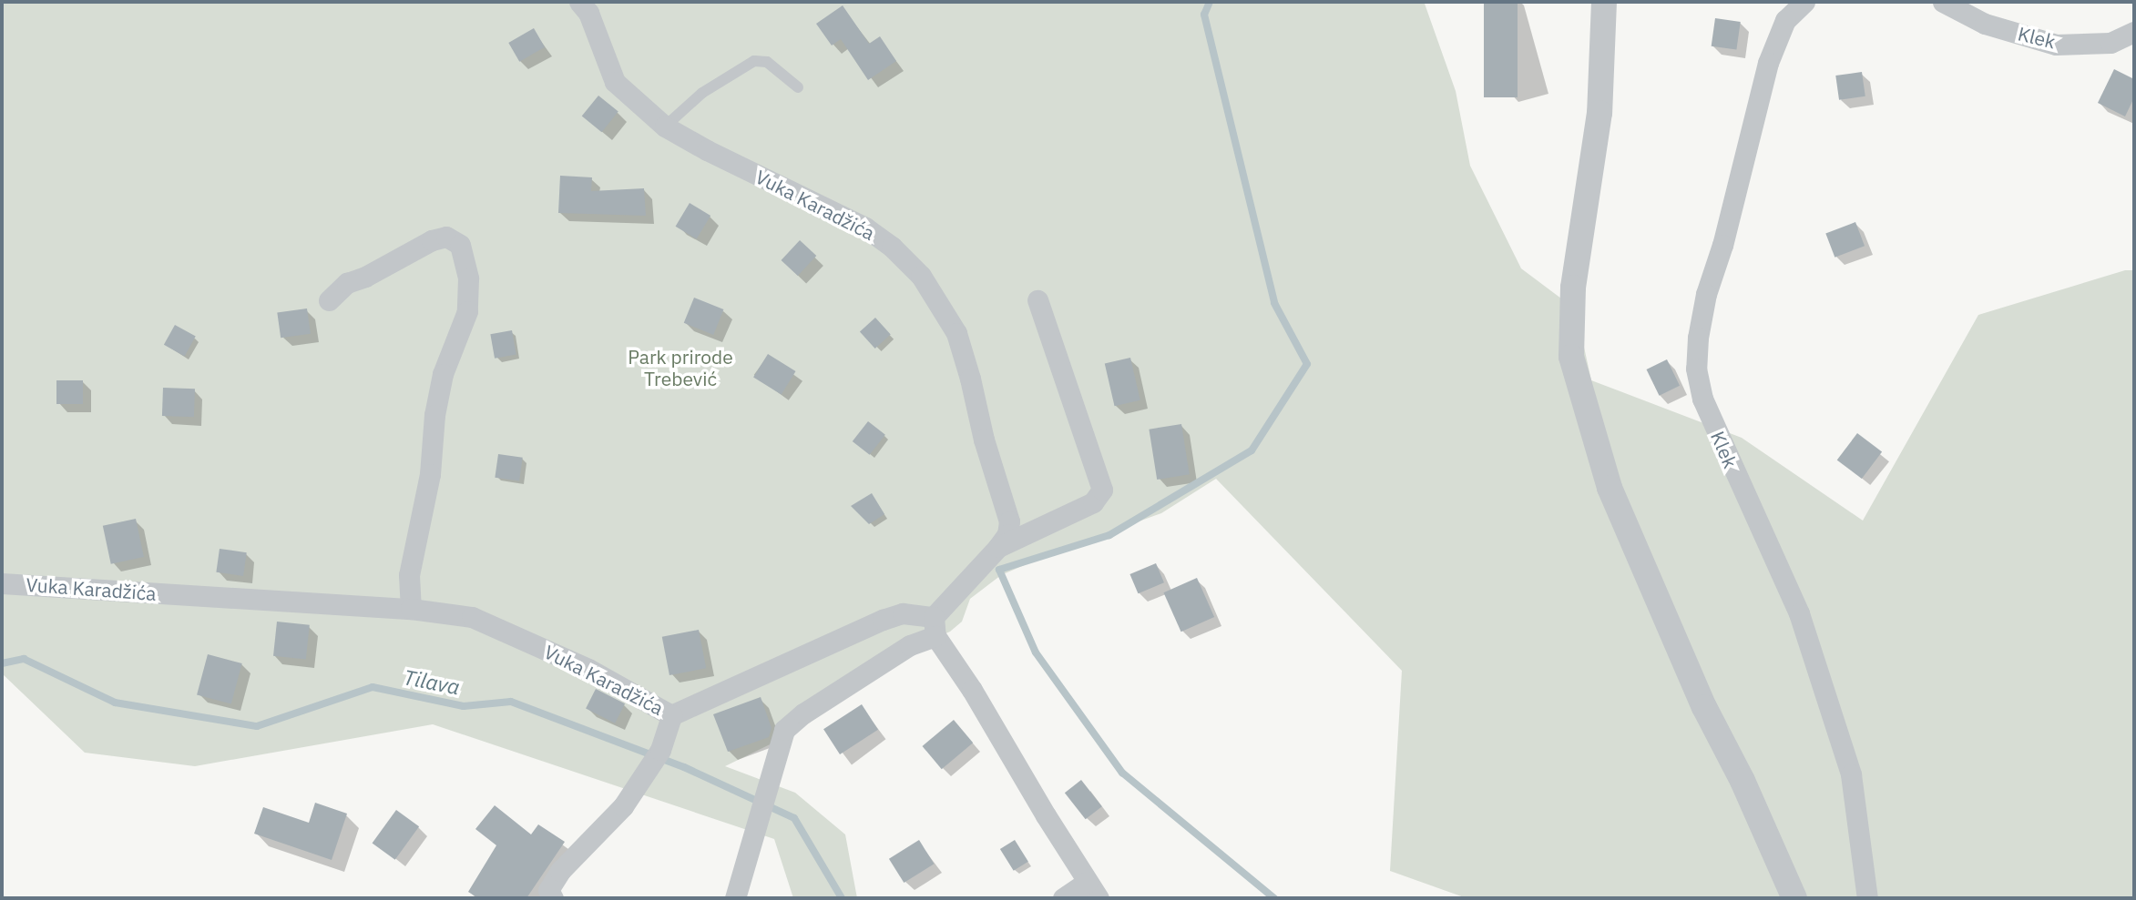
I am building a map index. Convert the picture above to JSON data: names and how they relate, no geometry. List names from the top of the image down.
{
  "streets": {
    "street": ["Klek", "Vuka Karadžića"]
  },
  "water": ["Tilava"],
  "parks": ["Park prirode Trebević"]
}
